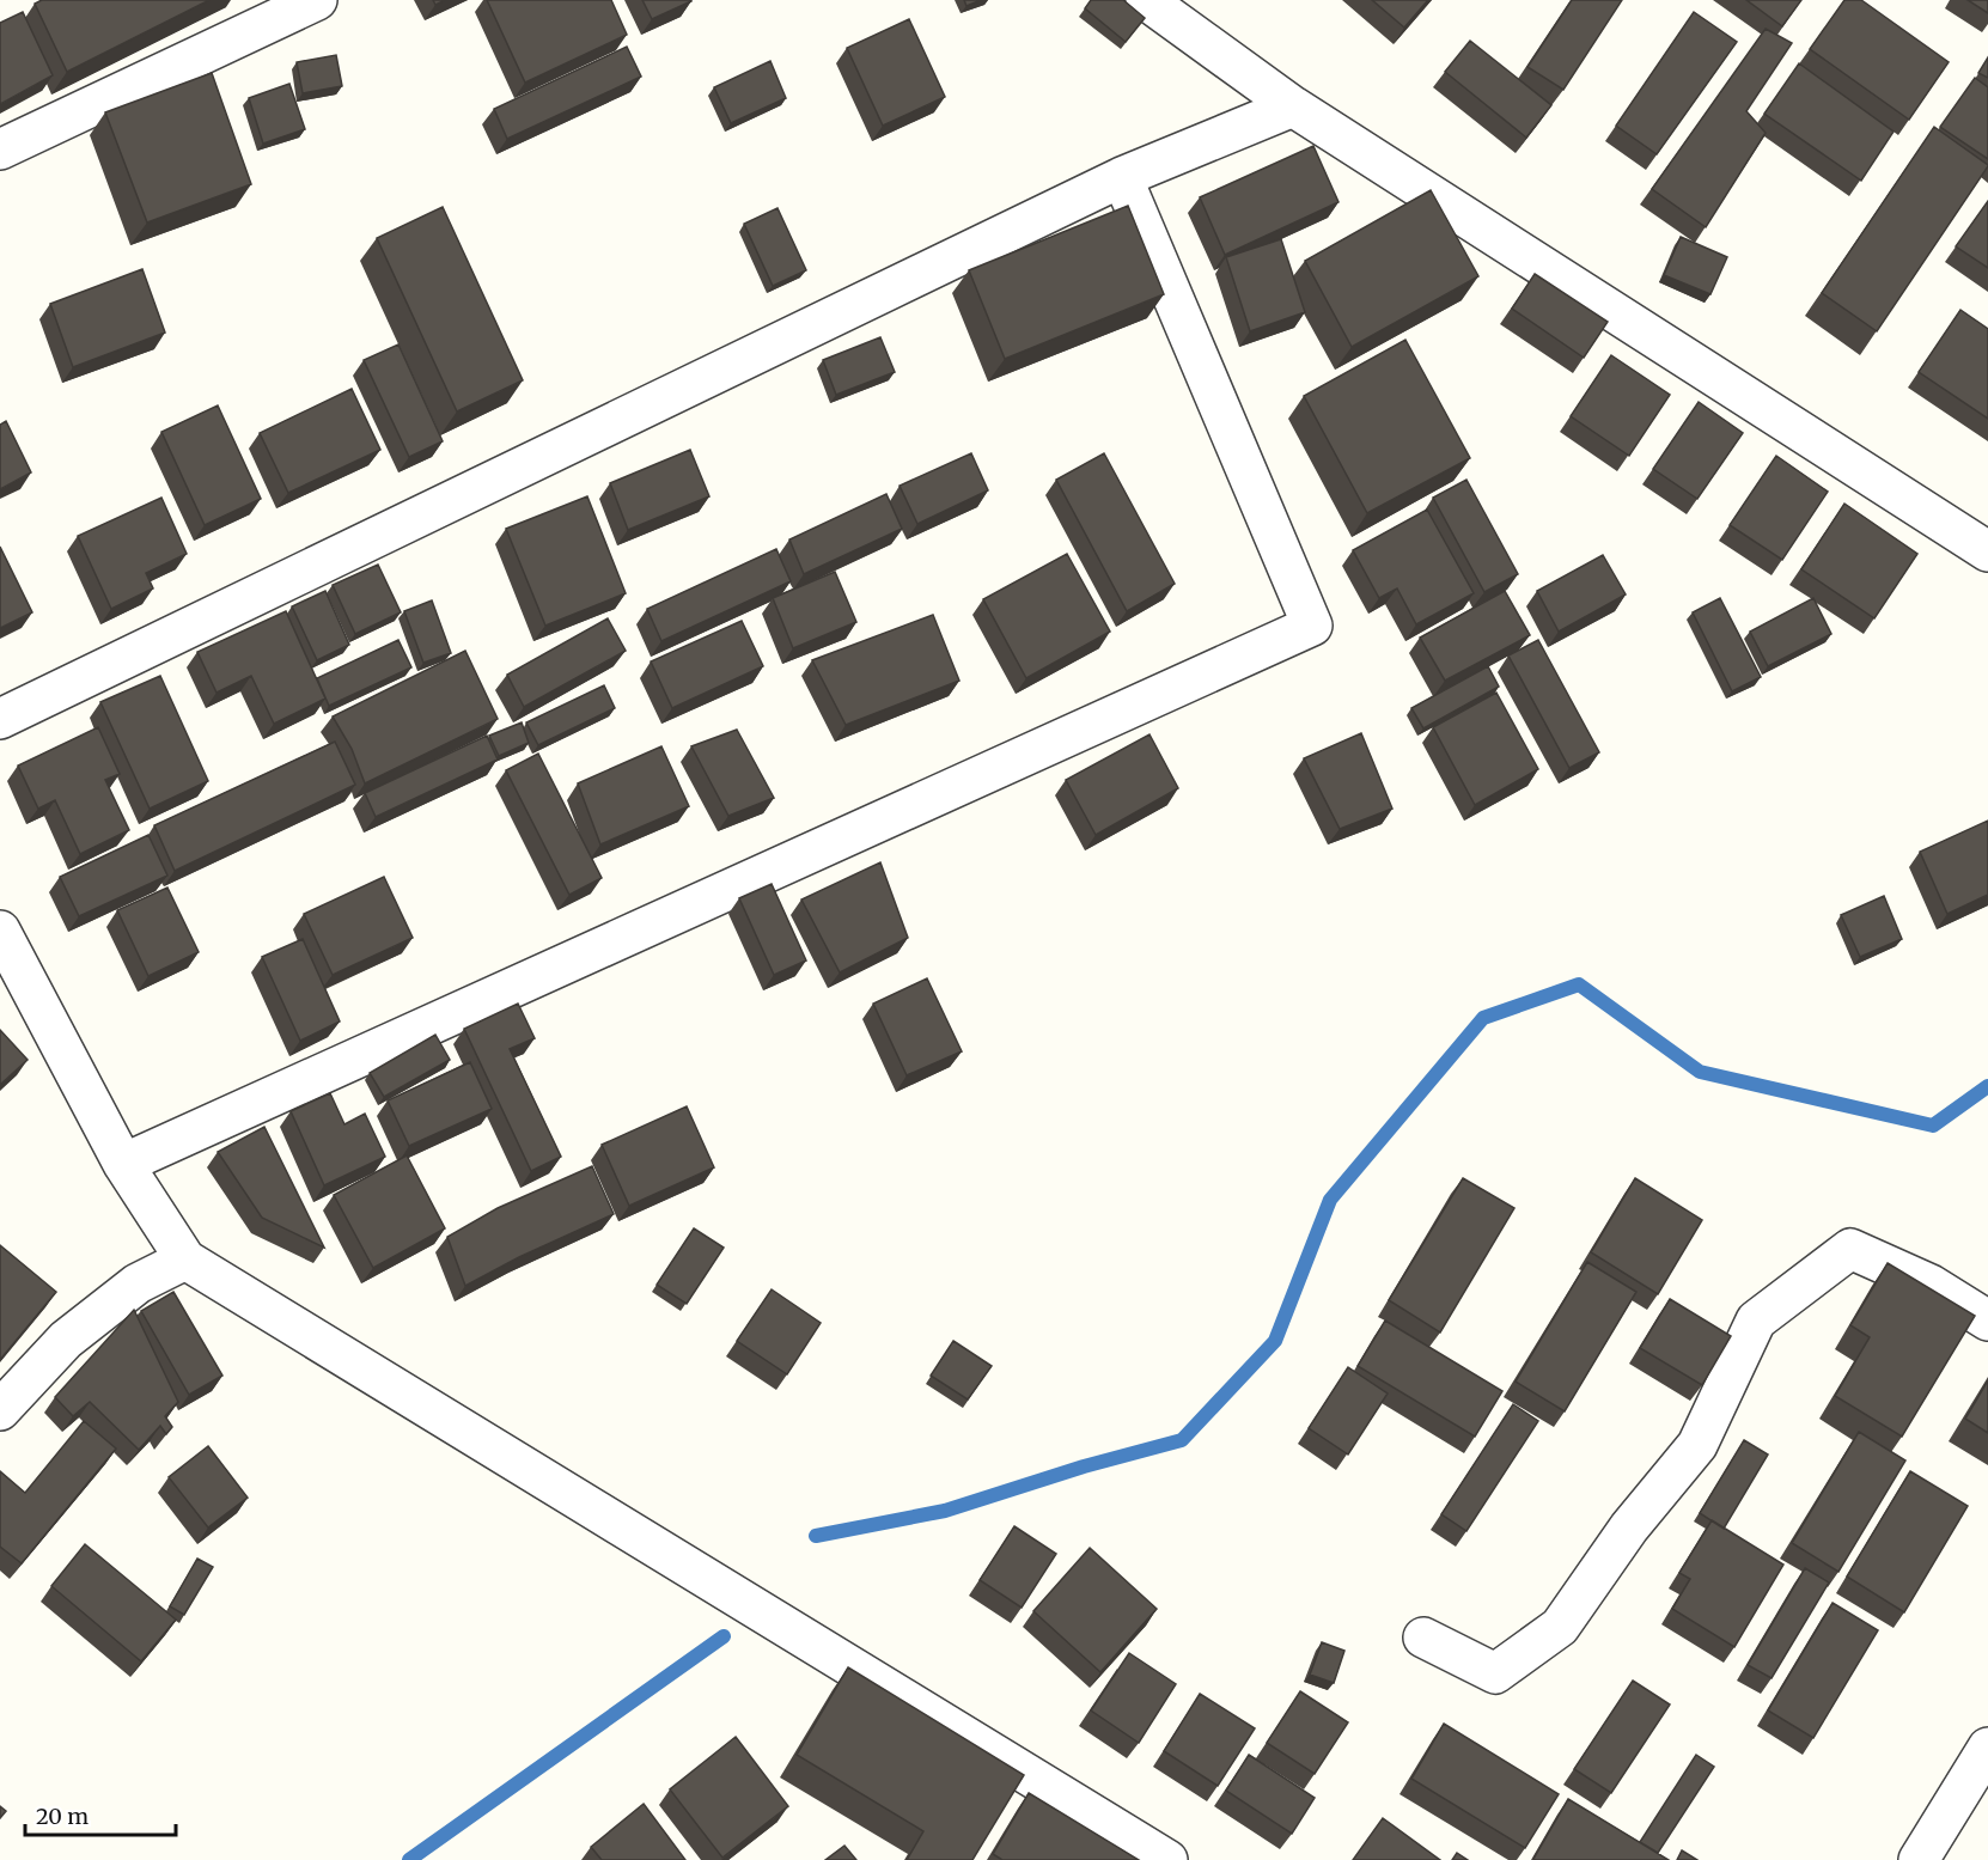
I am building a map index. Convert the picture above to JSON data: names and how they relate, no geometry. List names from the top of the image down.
{
  "scale_bar": "20 m"
}
